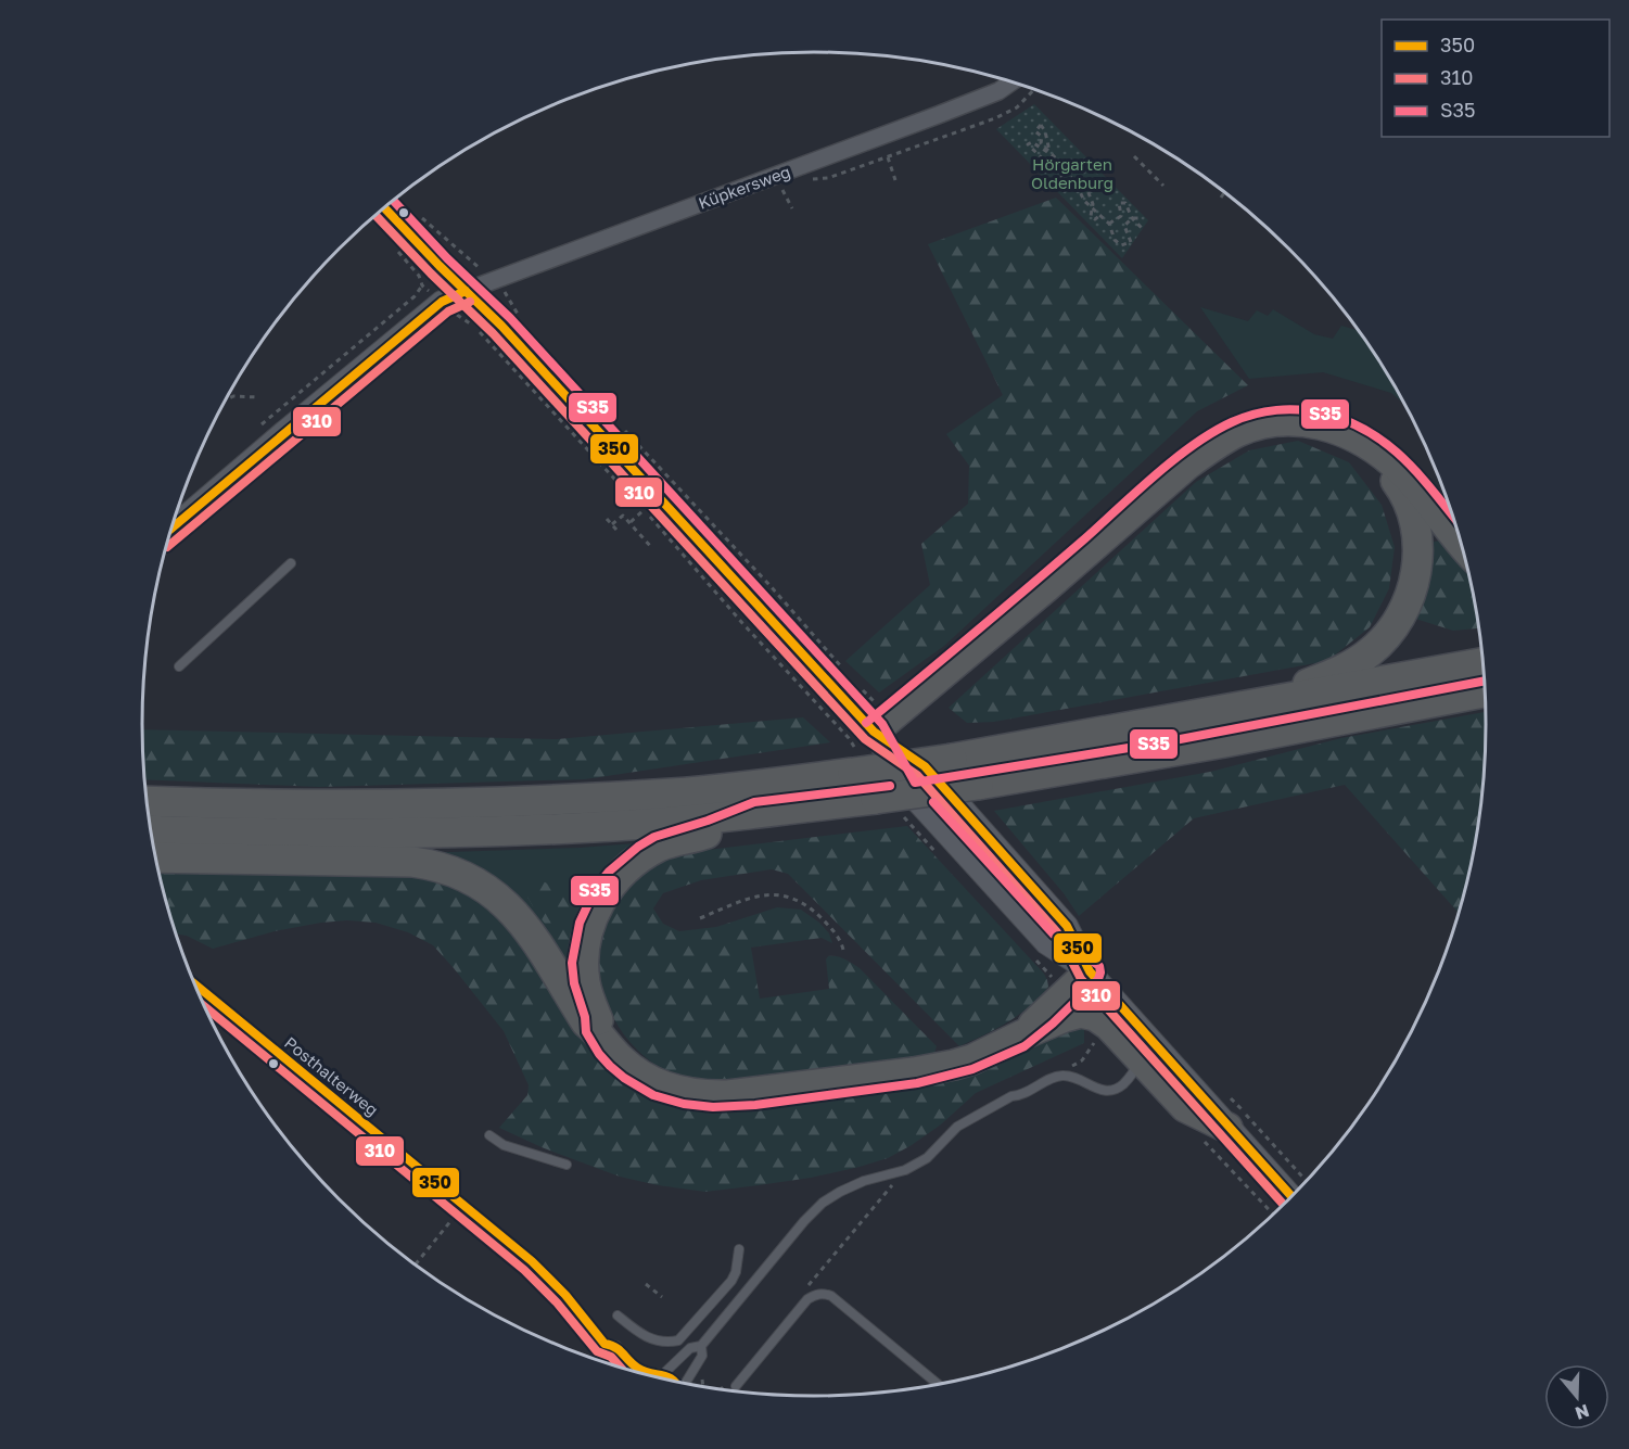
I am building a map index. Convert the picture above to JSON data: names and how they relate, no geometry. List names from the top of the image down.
{
  "streets": {
    "street": ["Küpkersweg"],
    "lane": ["Posthalterweg"]
  },
  "parks": ["Hörgarten Oldenburg"],
  "lines": ["transit line S35", "transit line 350", "transit line 310"],
  "legend": ["350", "310", "S35"],
  "north": "bottom"
}
